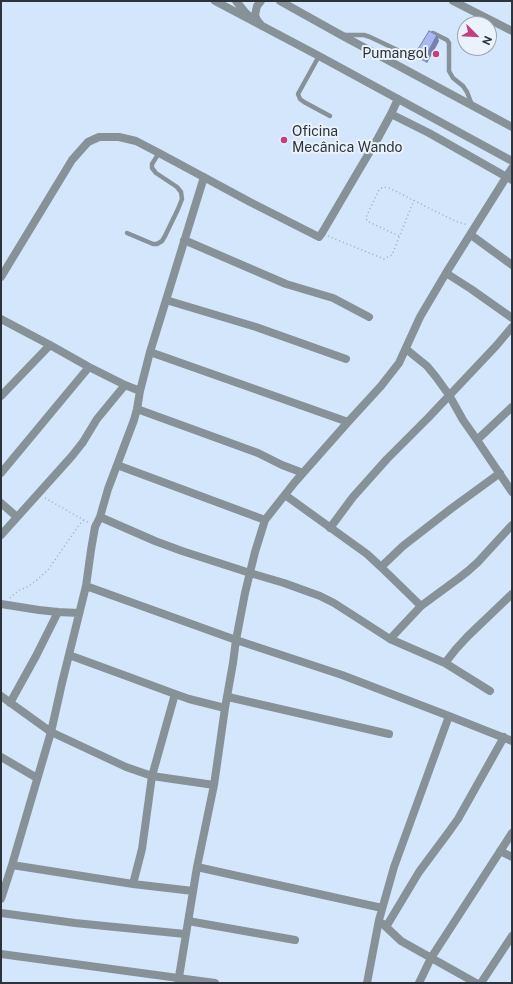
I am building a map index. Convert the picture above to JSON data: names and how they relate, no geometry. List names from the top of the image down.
{
  "places": ["Pumangol", "Oficina Mecânica Wando"],
  "north": "bottom right"
}
